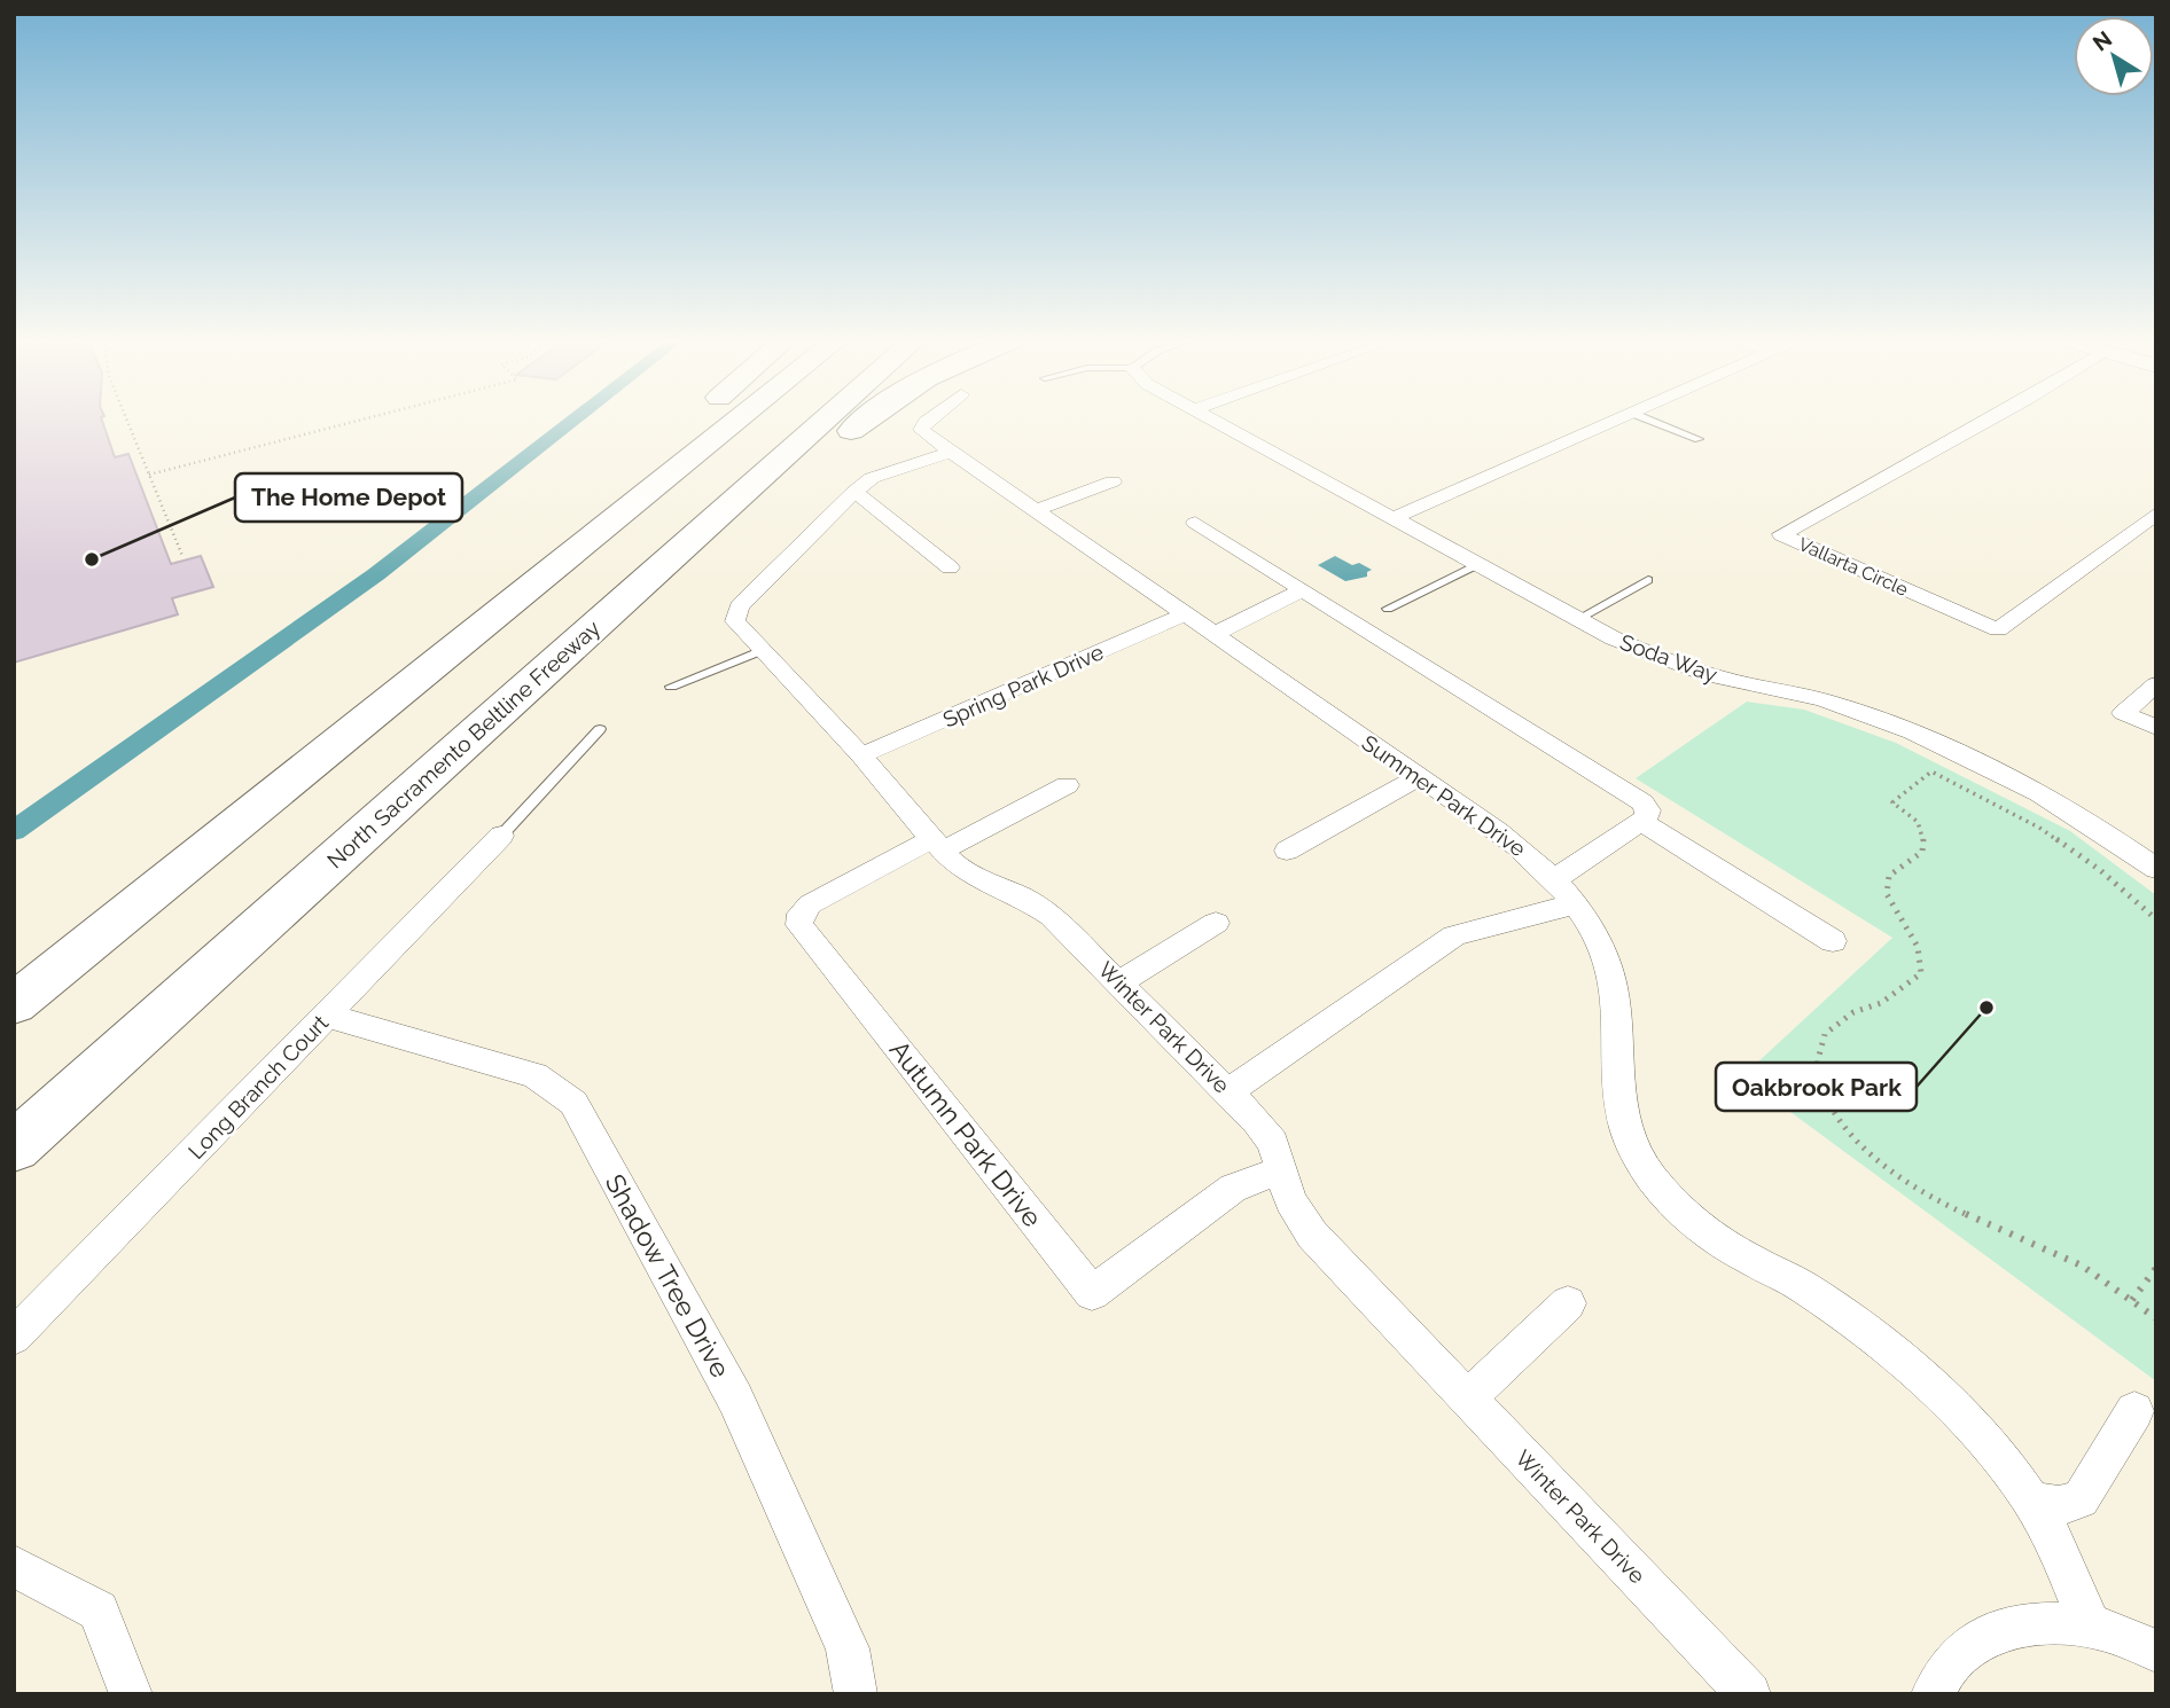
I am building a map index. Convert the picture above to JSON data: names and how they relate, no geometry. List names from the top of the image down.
{
  "streets": {
    "highway": ["North Sacramento Beltline Freeway"],
    "street": [
      "Vallarta Circle",
      "Soda Way",
      "Spring Park Drive",
      "Summer Park Drive",
      "Winter Park Drive",
      "Long Branch Court",
      "Autumn Park Drive",
      "Shadow Tree Drive"
    ]
  },
  "crossings": [
    ["Spring Park Drive", "Summer Park Drive"],
    ["Spring Park Drive", "Winter Park Drive"],
    ["Winter Park Drive", "Autumn Park Drive"],
    ["Long Branch Court", "Shadow Tree Drive"]
  ],
  "places": ["The Home Depot", "Oakbrook Park"],
  "north": "top left"
}
